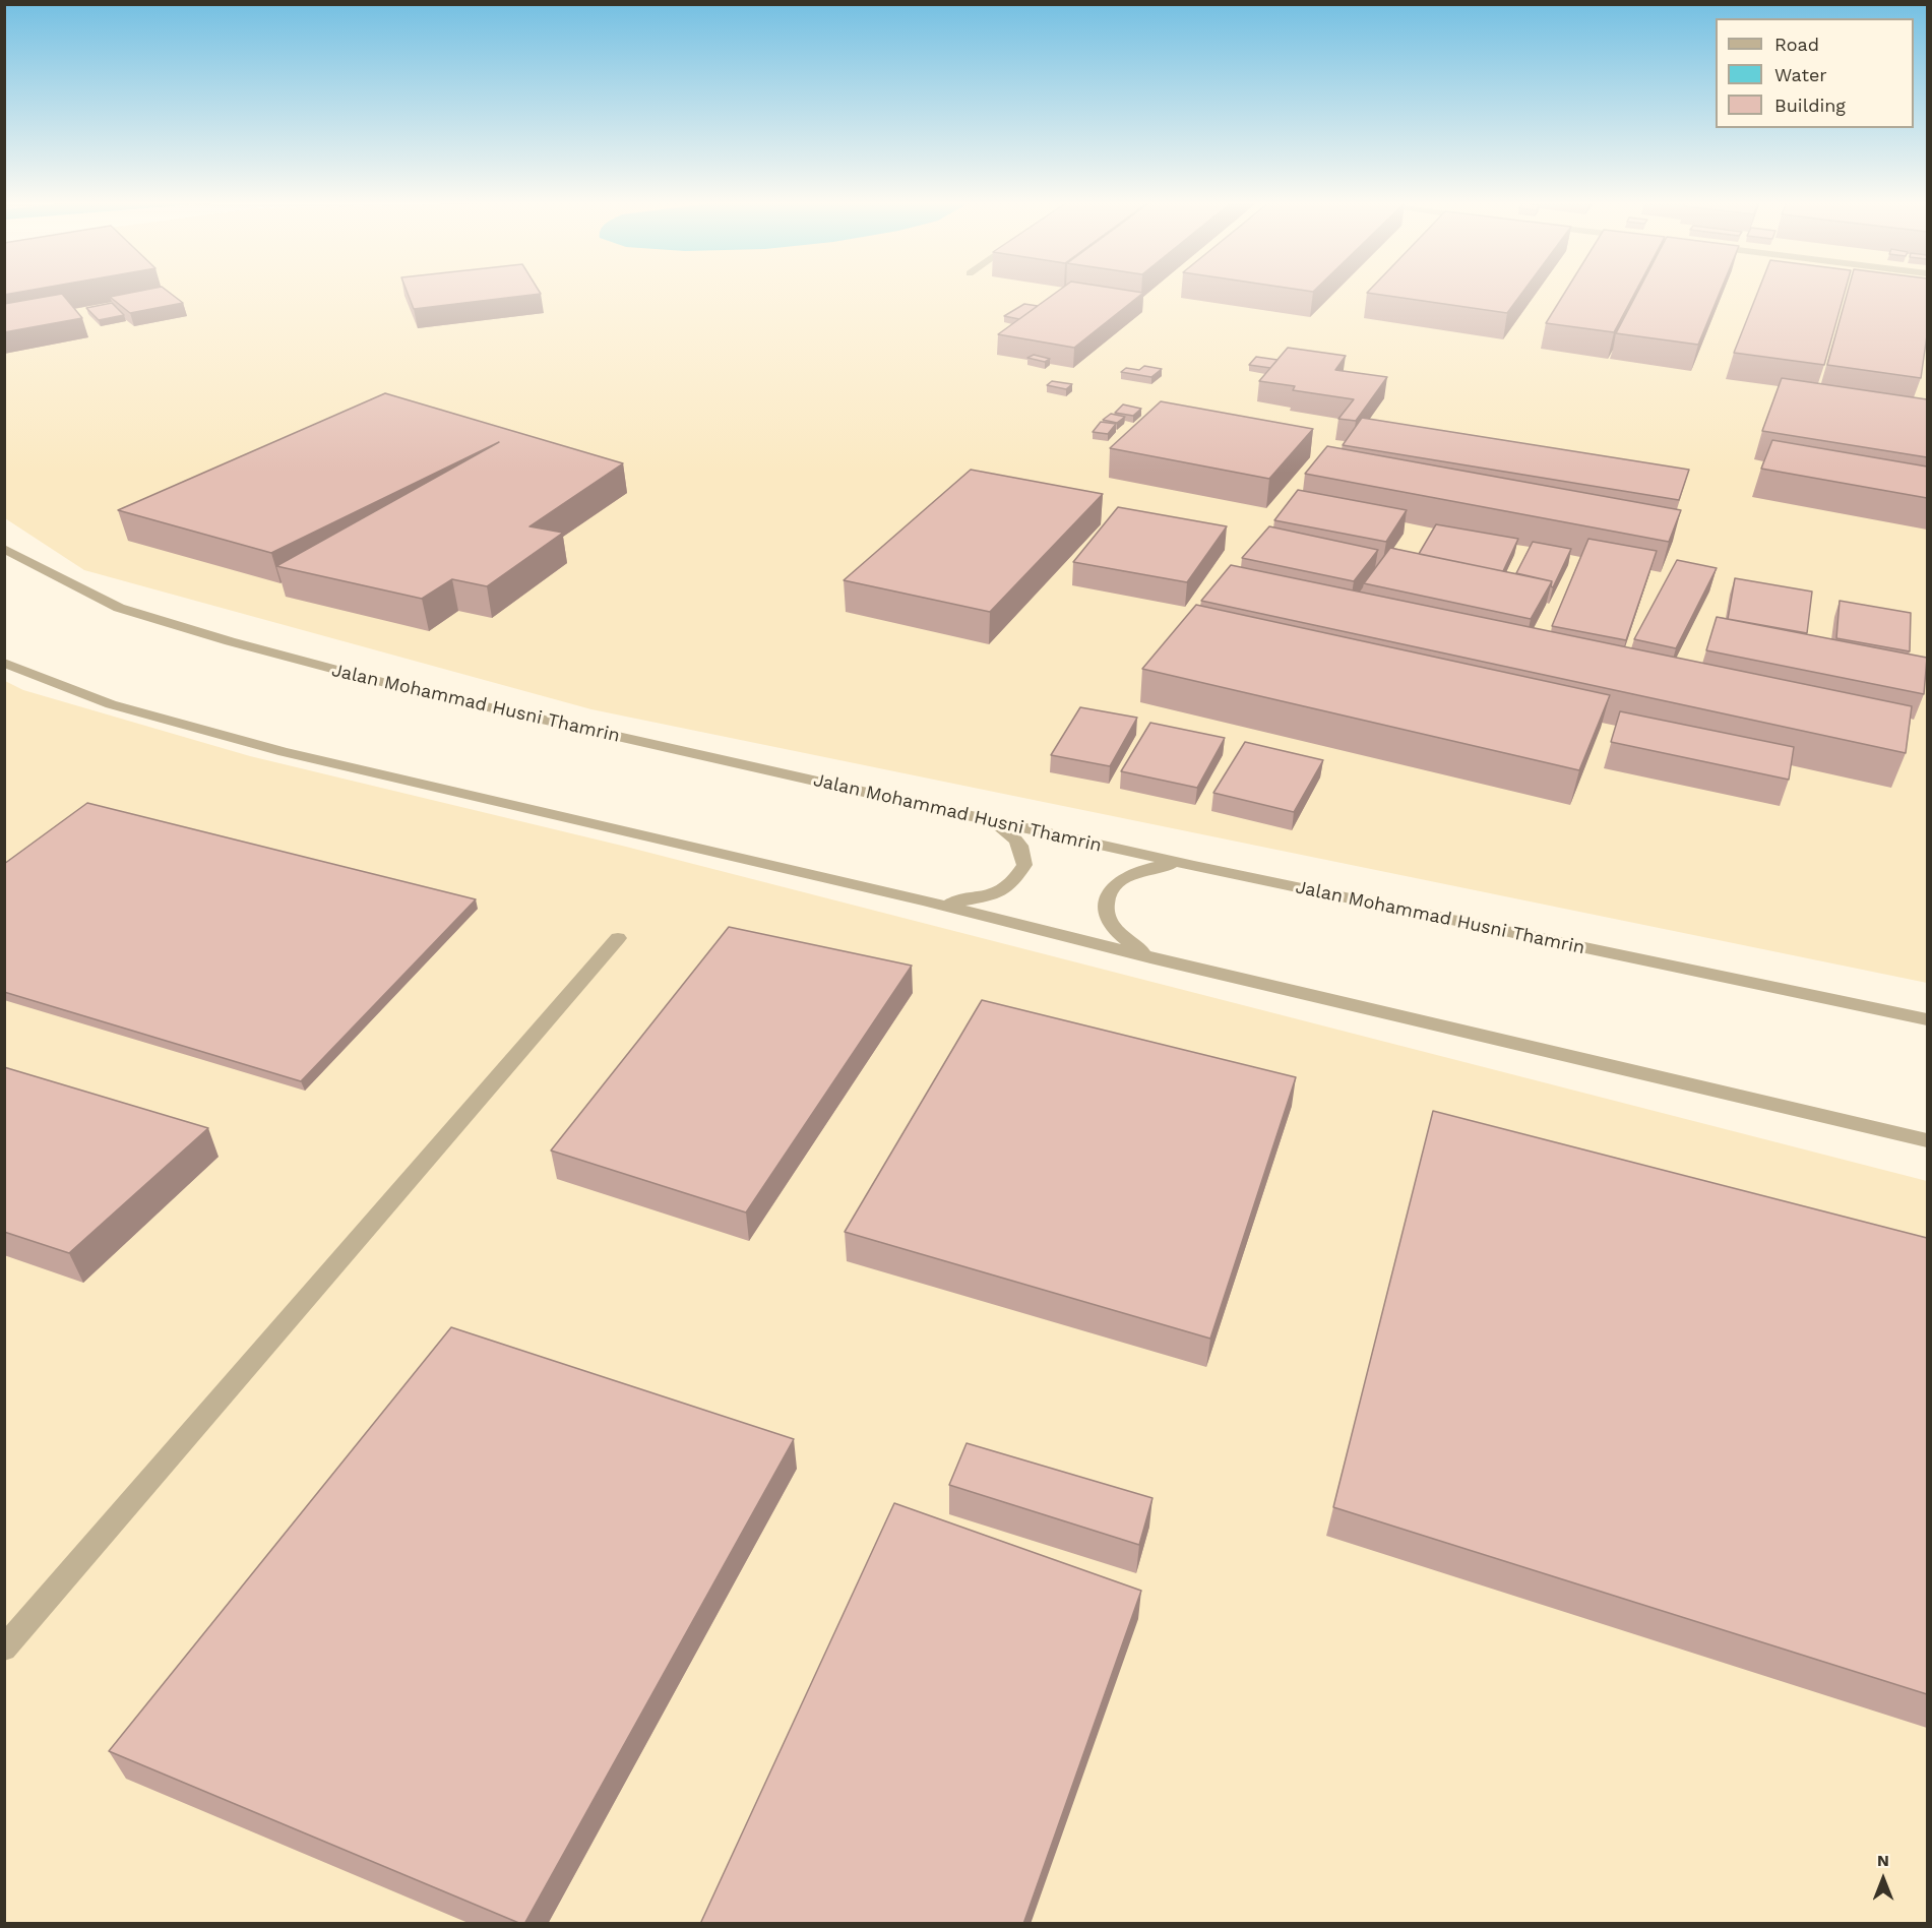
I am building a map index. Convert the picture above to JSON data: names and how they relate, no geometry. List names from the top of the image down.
{
  "streets": {
    "street": ["Jalan Mohammad Husni Thamrin"]
  },
  "legend": ["Road", "Water", "Building"],
  "north": "top"
}
